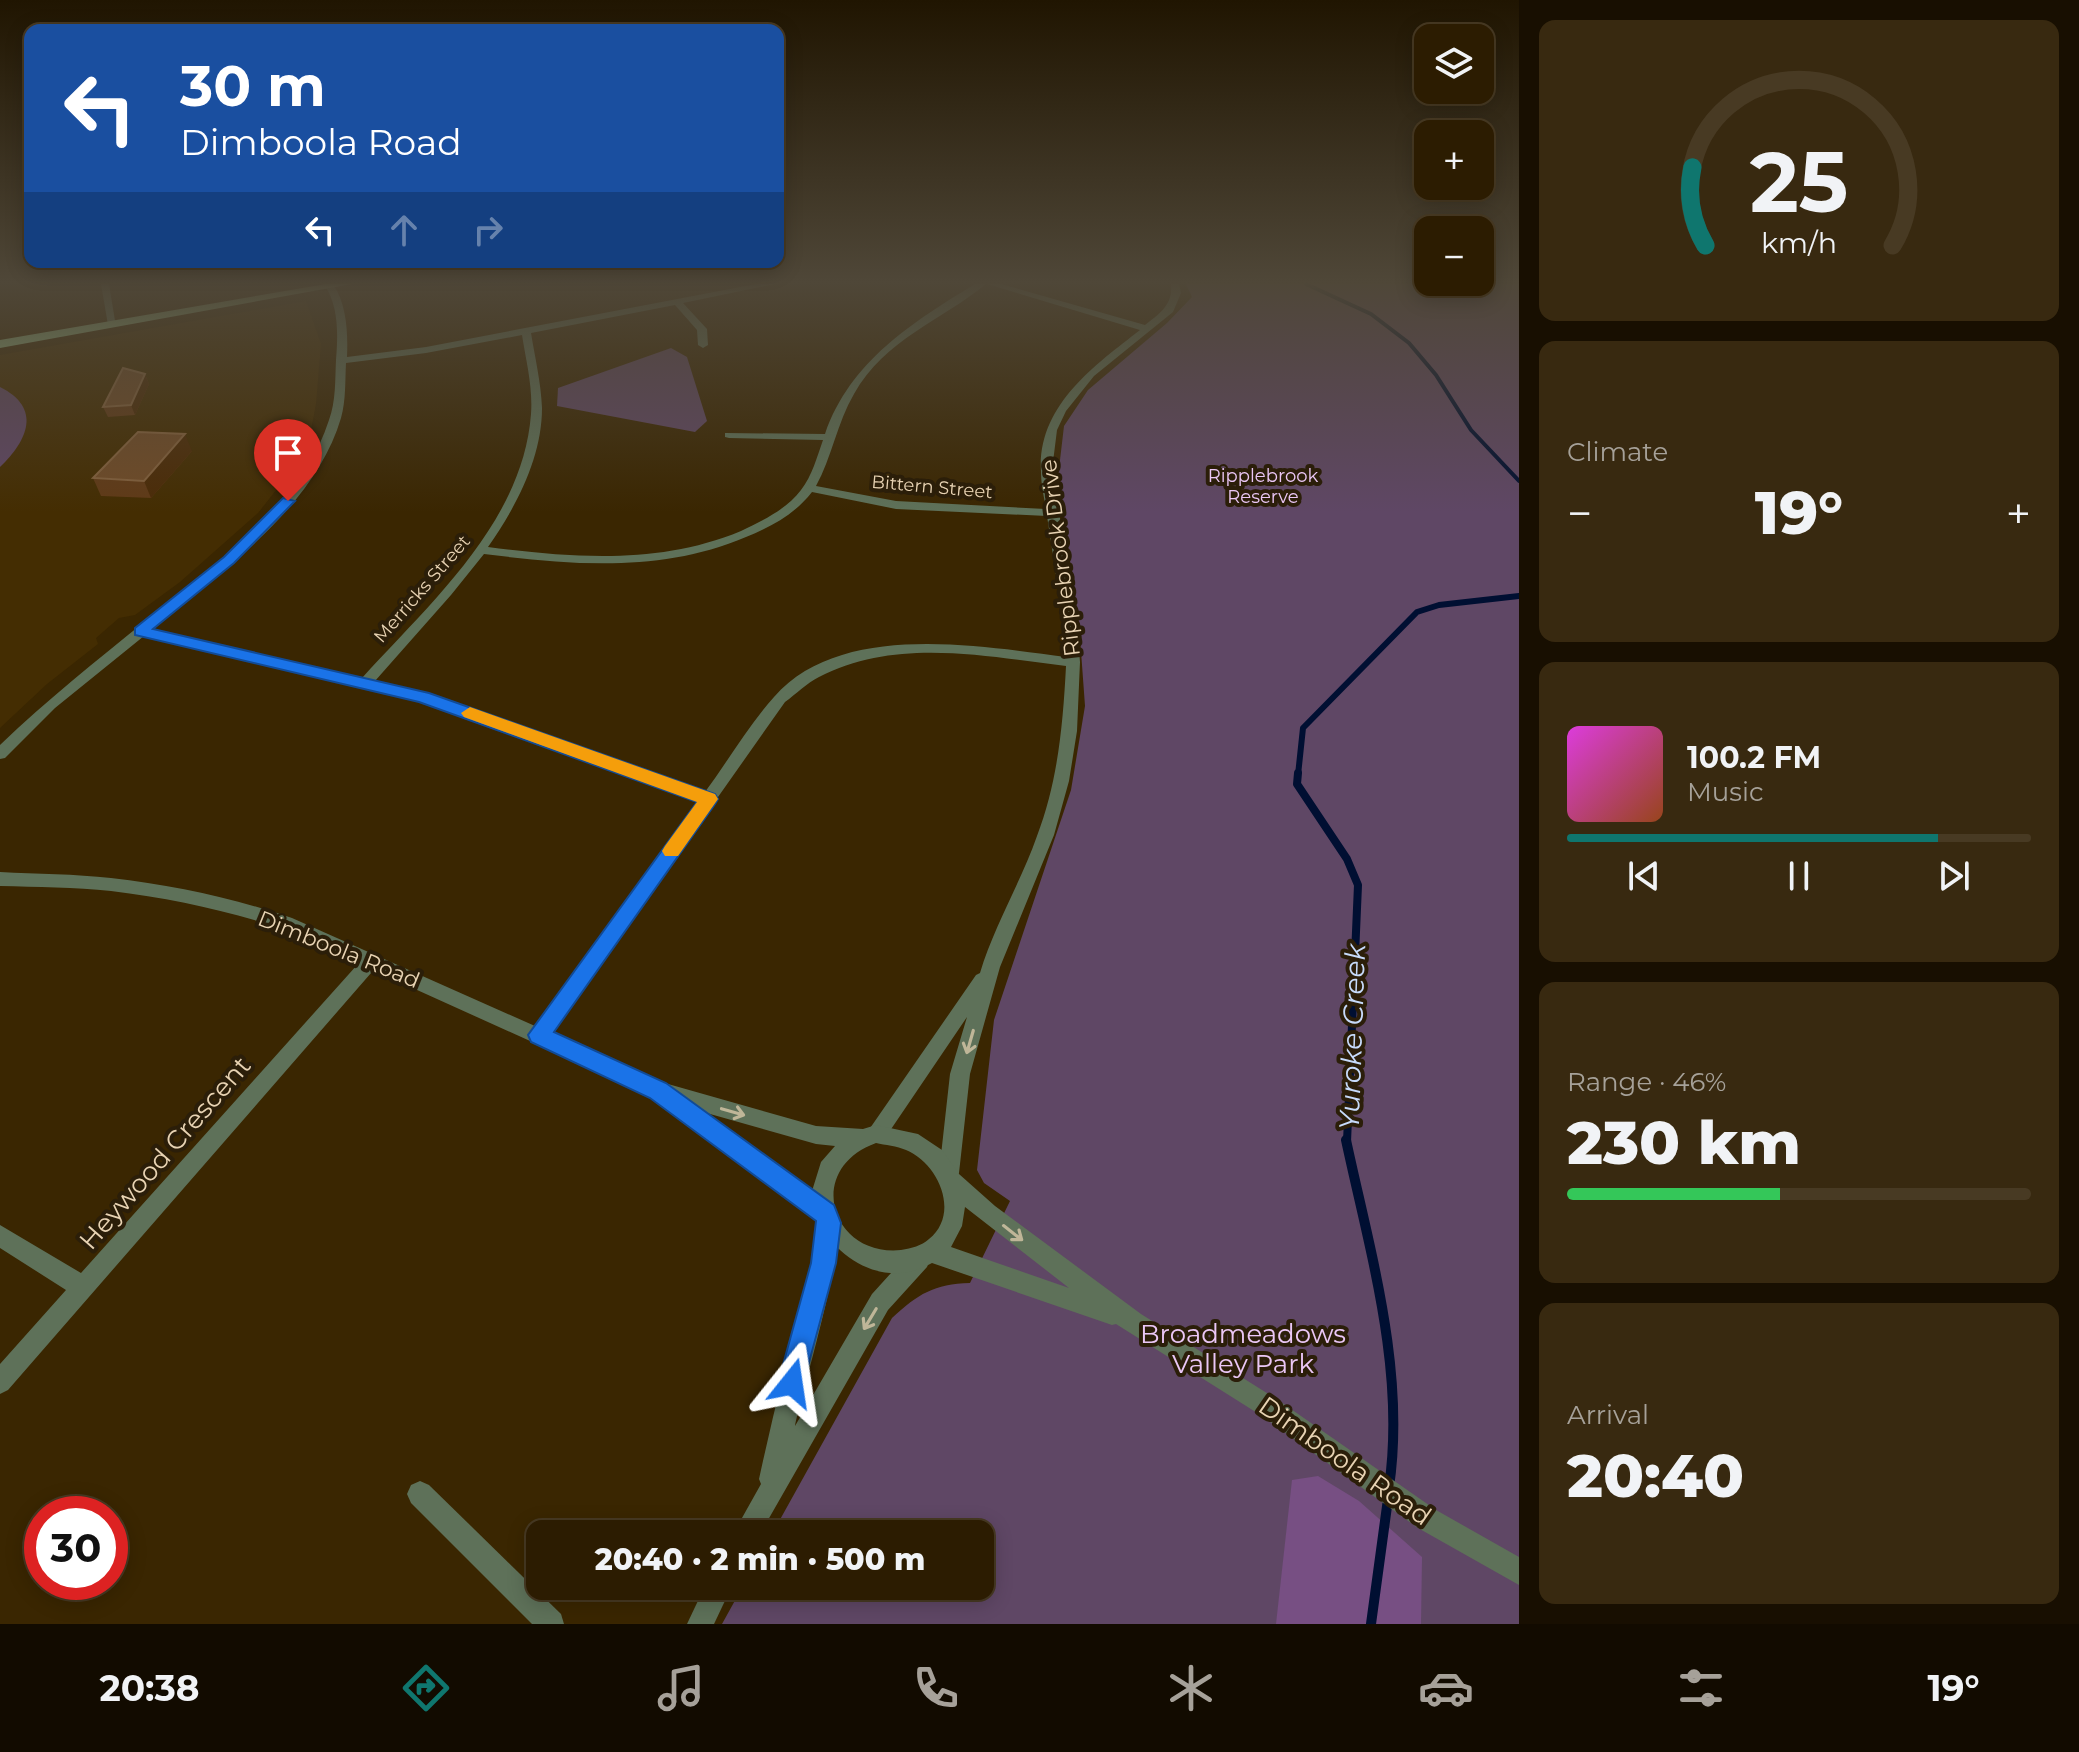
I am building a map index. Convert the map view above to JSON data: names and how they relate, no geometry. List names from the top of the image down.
{
  "streets": {
    "street": [
      "Bittern Street",
      "Ripplebrook Drive",
      "Merricks Street",
      "Dimboola Road",
      "Heywood Crescent"
    ]
  },
  "crossings": [
    ["Bittern Street", "Ripplebrook Drive"],
    ["Ripplebrook Drive", "Dimboola Road"],
    ["Dimboola Road", "Heywood Crescent"]
  ],
  "water": ["Yuroke Creek"],
  "parks": ["Ripplebrook Reserve", "Broadmeadows Valley Park"],
  "page": {
    "map_buttons": ["+", "−"],
    "turn": ["30 m", "Dimboola Road"],
    "tile": [
      "Climate",
      ["Range · 46%", "230 km"],
      ["Arrival", "20:40"]
    ],
    "heat": ["−", "19°", "+"],
    "song": ["100.2 FM", "Music"],
    "limit": "30",
    "trip": "20:40 · 2 min · 500 m",
    "tabs": ["20:38", "19°"],
    "gauge": ["25", "km/h"]
  }
}
